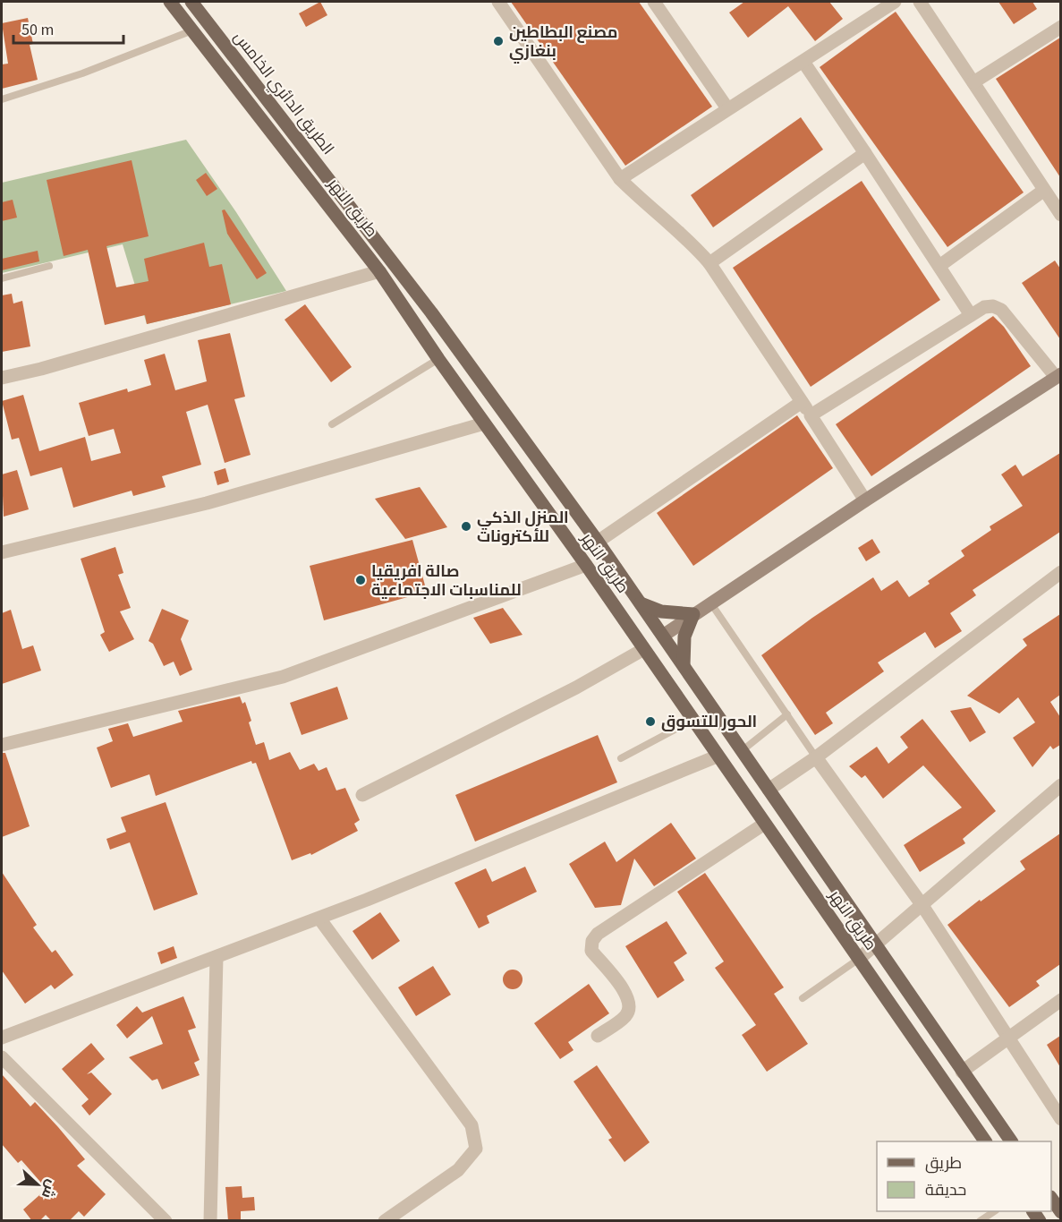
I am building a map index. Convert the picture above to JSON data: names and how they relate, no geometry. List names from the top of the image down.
{
  "streets": {
    "main road": ["الطريق الدائري الخامس", "طريق النهر"]
  },
  "crossings": [
    ["الطريق الدائري الخامس", "طريق النهر"]
  ],
  "places": [
    "مصنع البطاطين بنغازي",
    "المنزل الذكي للأكترونات",
    "صالة افريقيا للمناسبات الاجتماعية",
    "الحور للتسوق"
  ],
  "legend": ["طريق", "حديقة"],
  "scale_bar": "50 m",
  "north": "right"
}
